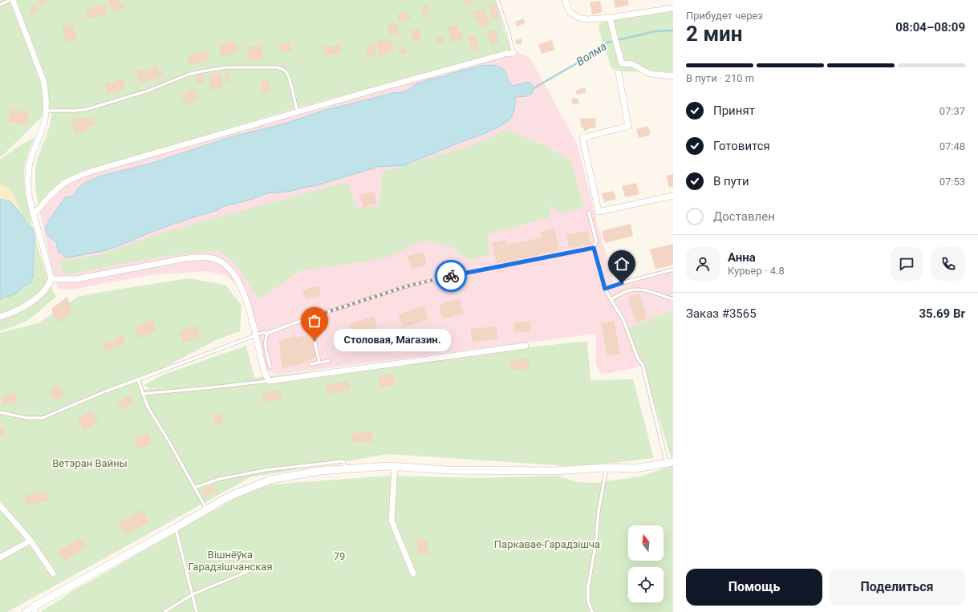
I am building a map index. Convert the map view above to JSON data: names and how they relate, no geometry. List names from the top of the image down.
{
  "water": ["Волма"],
  "parks": [
    "Ветэран Вайны",
    "Паркавае-Гарадзішча",
    "Вішнёўка Гарадзішчанская",
    "79"
  ],
  "places": ["Столовая, Магазин."],
  "north": "top",
  "page": {
    "heading": ["2 мин", "Прибудет через", "08:04–08:09"],
    "panel": [
      "Анна",
      "Курьер · 4.8",
      "Заказ #3565",
      "35.69 Br"
    ],
    "bar": "В пути · 210 m",
    "list": [
      ["Принят", "07:37"],
      ["Готовится", "07:48"],
      ["В пути", "07:53"],
      "Доставлен"
    ],
    "bubble": "Столовая, Магазин.",
    "buttons": ["Помощь", "Поделиться"]
  }
}
